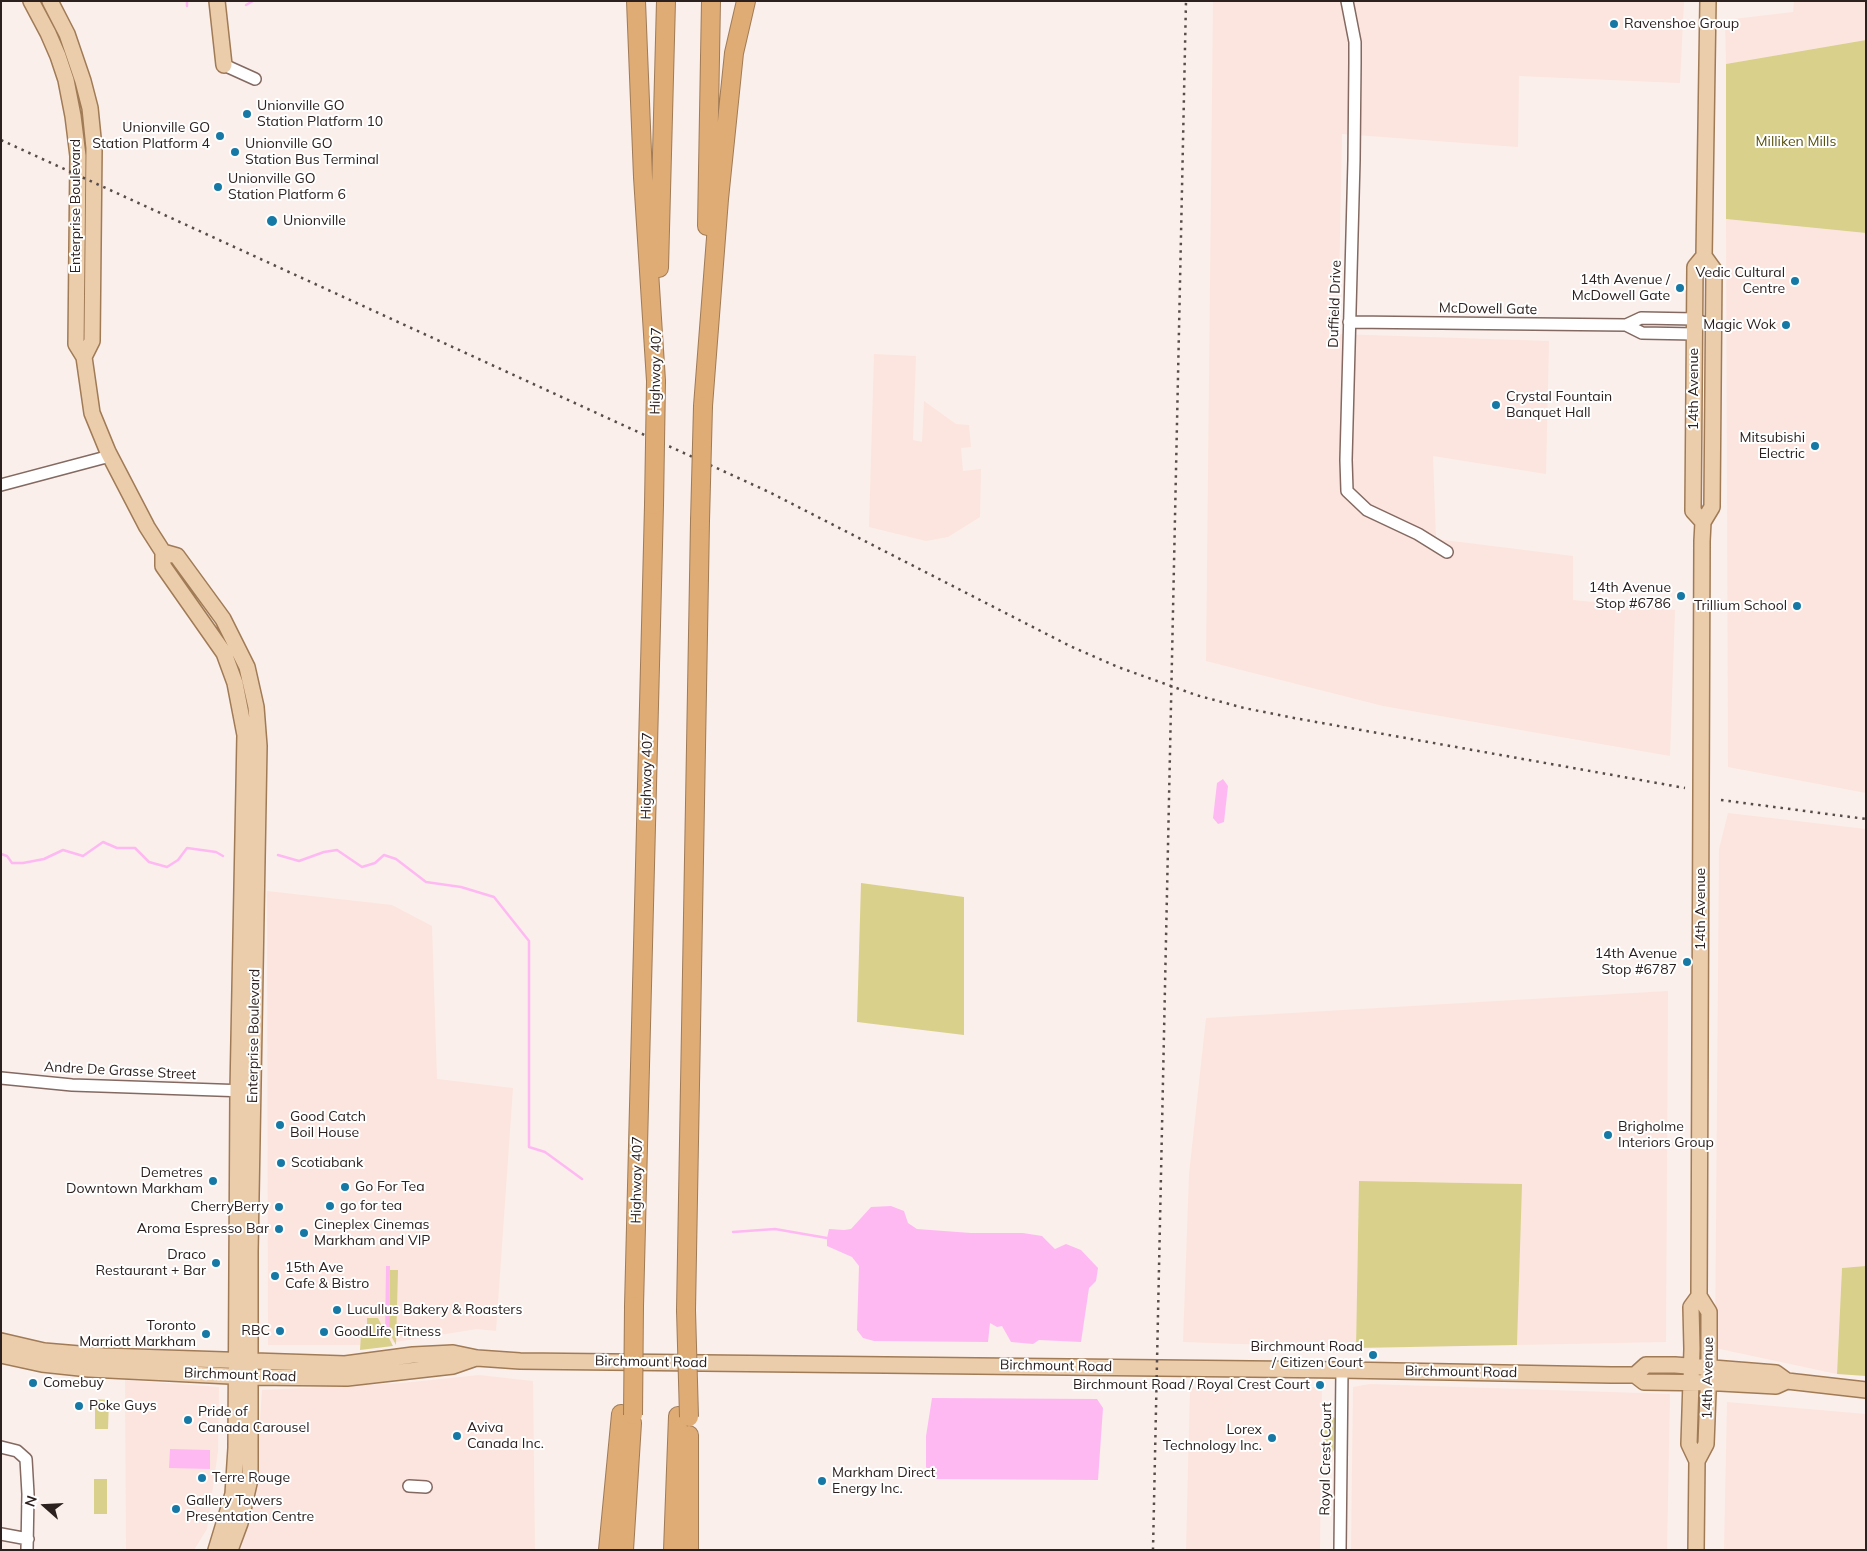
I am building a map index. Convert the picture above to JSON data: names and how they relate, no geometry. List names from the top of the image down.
{
  "streets": {
    "highway": ["Highway 407"],
    "main road": ["Enterprise Boulevard", "14th Avenue", "Birchmount Road"],
    "street": [
      "Duffield Drive",
      "McDowell Gate",
      "Andre De Grasse Street",
      "Royal Crest Court"
    ]
  },
  "crossings": [
    ["Enterprise Boulevard", "Andre De Grasse Street"],
    ["Enterprise Boulevard", "Birchmount Road"],
    ["Duffield Drive", "McDowell Gate"],
    ["McDowell Gate", "14th Avenue"],
    ["14th Avenue", "Birchmount Road"],
    ["Birchmount Road", "Royal Crest Court"]
  ],
  "parks": ["Milliken Mills"],
  "places": [
    "Ravenshoe Group",
    "Unionville GO Station Platform 10",
    "Unionville GO Station Platform 4",
    "Unionville GO Station Bus Terminal",
    "Unionville GO Station Platform 6",
    "Unionville",
    "Vedic Cultural Centre",
    "14th Avenue / McDowell Gate",
    "Magic Wok",
    "Crystal Fountain Banquet Hall",
    "Mitsubishi Electric",
    "14th Avenue Stop #6786",
    "Trillium School",
    "14th Avenue Stop #6787",
    "Good Catch Boil House",
    "Brigholme Interiors Group",
    "Scotiabank",
    "Demetres Downtown Markham",
    "Go For Tea",
    "go for tea",
    "CherryBerry",
    "Aroma Espresso Bar",
    "Cineplex Cinemas Markham and VIP",
    "Draco Restaurant + Bar",
    "15th Ave Cafe & Bistro",
    "Lucullus Bakery & Roasters",
    "RBC",
    "GoodLife Fitness",
    "Toronto Marriott Markham",
    "Birchmount Road / Citizen Court",
    "Comebuy",
    "Birchmount Road / Royal Crest Court",
    "Poke Guys",
    "Pride of Canada Carousel",
    "Aviva Canada Inc.",
    "Lorex Technology Inc.",
    "Terre Rouge",
    "Markham Direct Energy Inc.",
    "Gallery Towers Presentation Centre"
  ],
  "north": "left"
}
